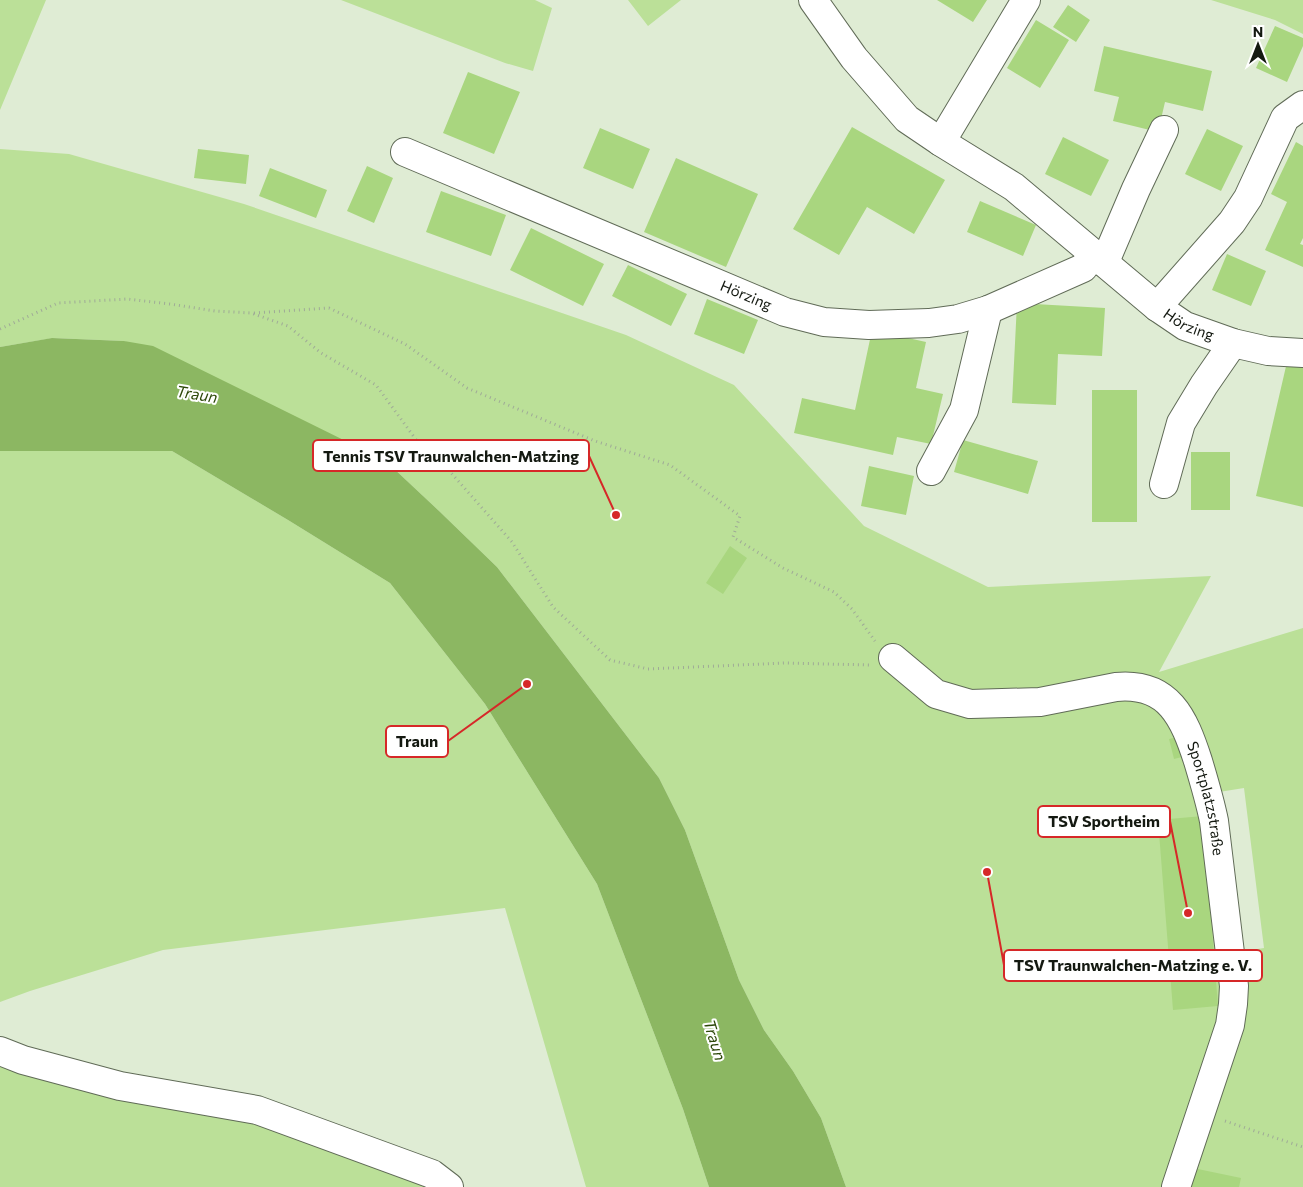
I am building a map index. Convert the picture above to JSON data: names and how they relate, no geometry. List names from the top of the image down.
{
  "streets": {
    "street": ["Hörzing", "Sportplatzstraße"]
  },
  "water": ["Traun"],
  "places": [
    "Tennis TSV Traunwalchen-Matzing",
    "Traun",
    "TSV Traunwalchen-Matzing e. V.",
    "TSV Sportheim"
  ],
  "north": "top"
}
